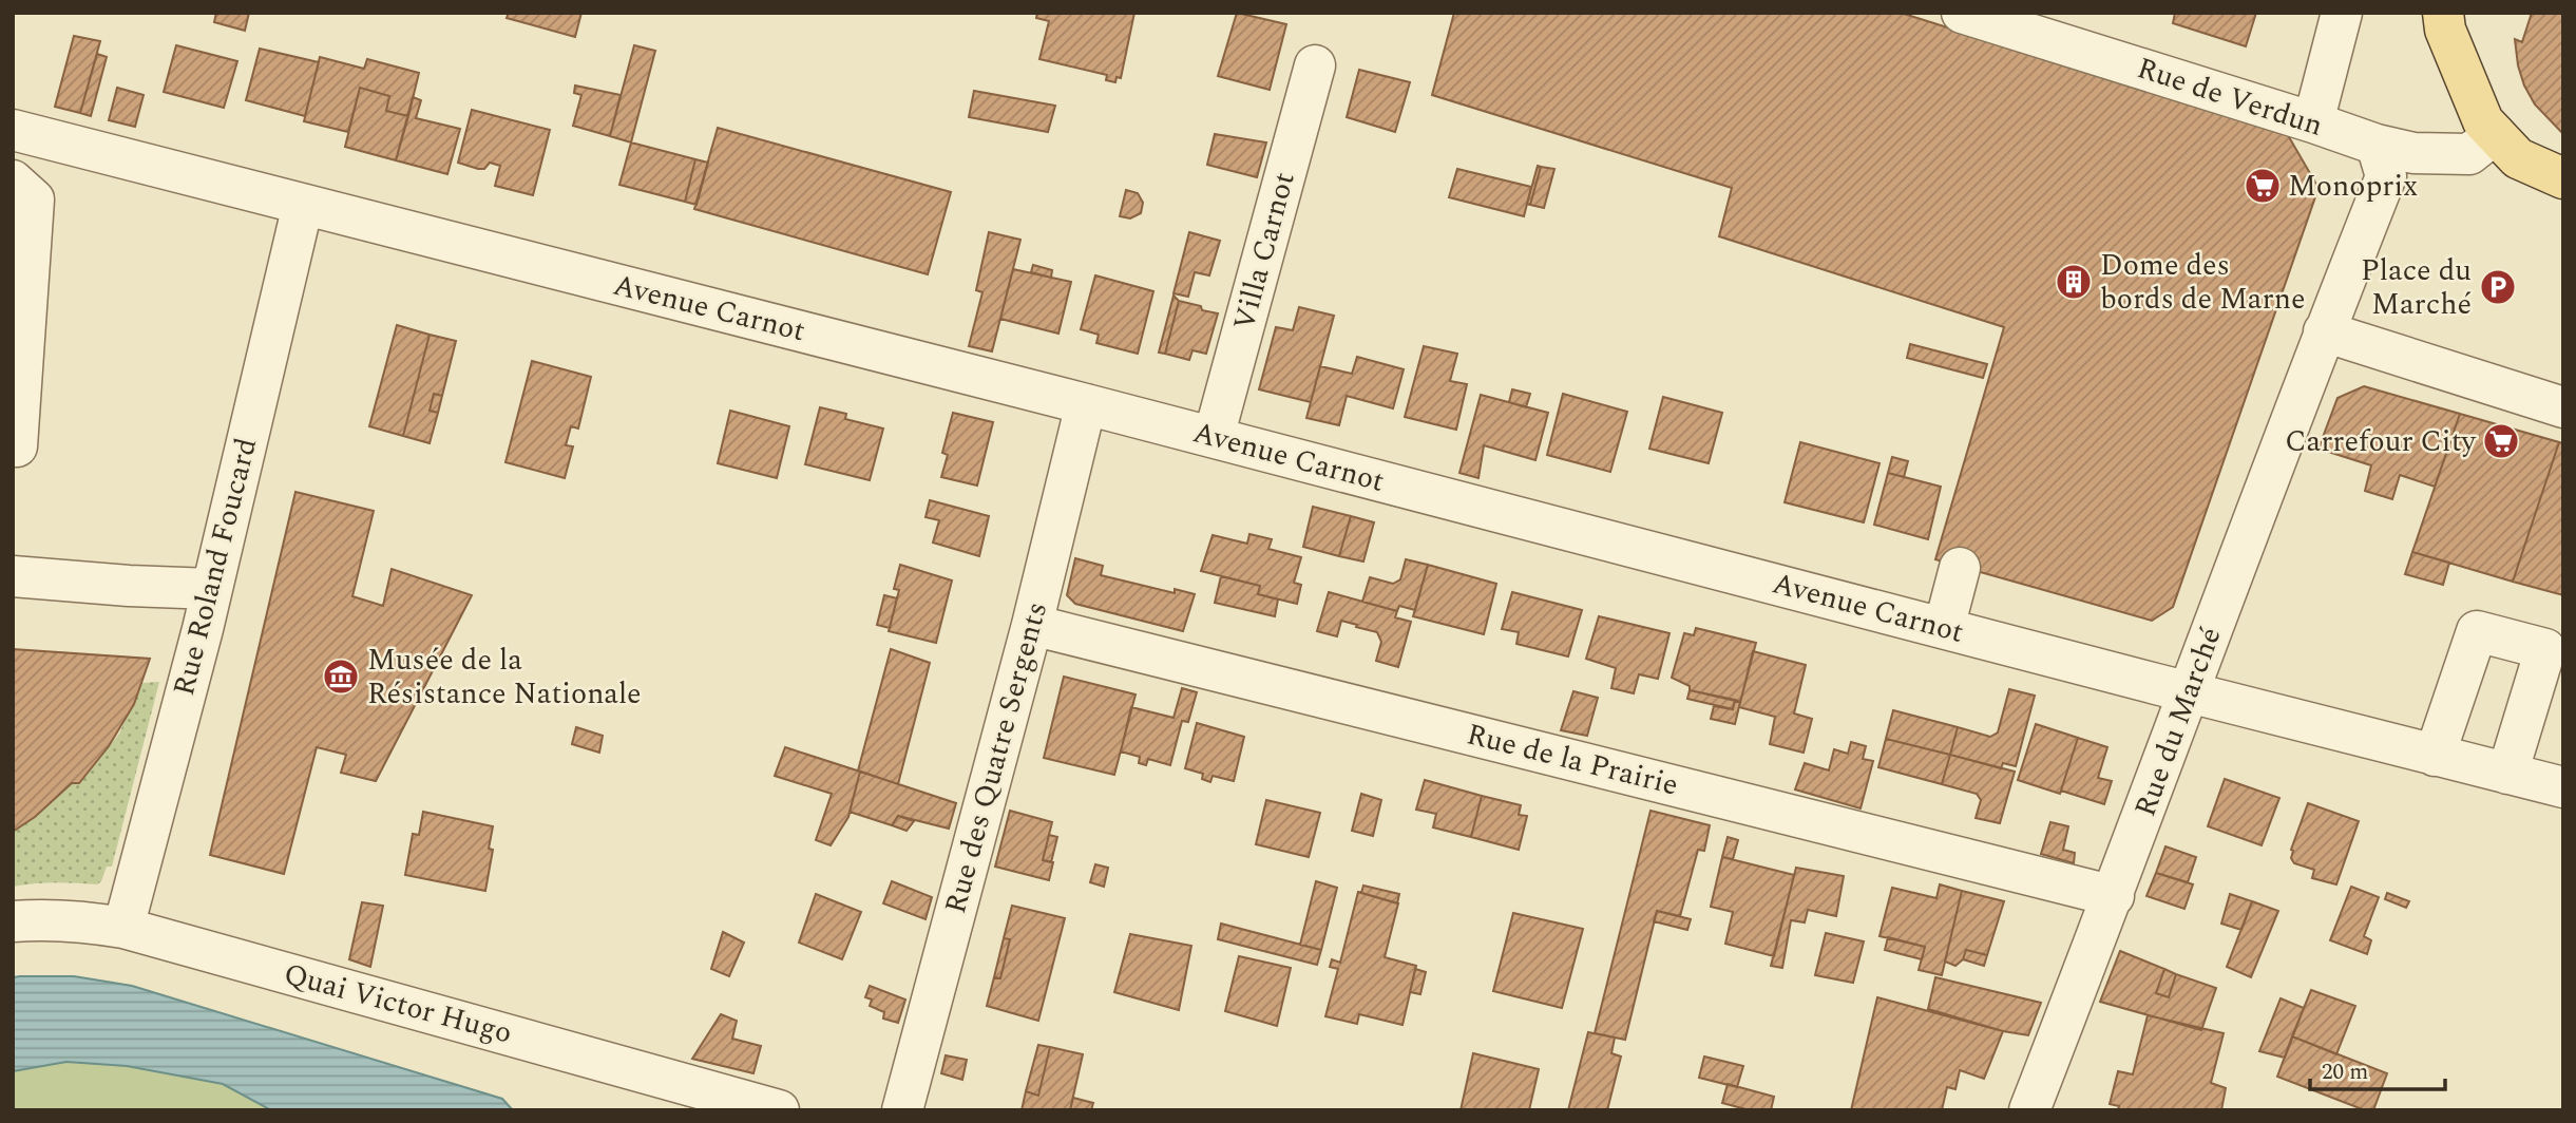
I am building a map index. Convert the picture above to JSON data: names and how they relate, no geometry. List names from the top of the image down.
{
  "streets": {
    "street": [
      "Rue de Verdun",
      "Villa Carnot",
      "Avenue Carnot",
      "Rue Roland Foucard",
      "Rue du Marché",
      "Rue des Quatre Sergents",
      "Rue de la Prairie",
      "Quai Victor Hugo"
    ]
  },
  "crossings": [
    ["Rue de Verdun", "Rue du Marché"],
    ["Villa Carnot", "Avenue Carnot"],
    ["Avenue Carnot", "Rue Roland Foucard"],
    ["Avenue Carnot", "Rue du Marché"],
    ["Avenue Carnot", "Rue des Quatre Sergents"],
    ["Rue Roland Foucard", "Quai Victor Hugo"],
    ["Rue du Marché", "Rue de la Prairie"],
    ["Rue des Quatre Sergents", "Rue de la Prairie"]
  ],
  "places": {
    "supermarket": ["Monoprix", "Carrefour City"],
    "building": ["Dome des bords de Marne"],
    "parking": ["Place du Marché"],
    "museum": ["Musée de la Résistance Nationale"]
  },
  "scale_bar": "20 m"
}
